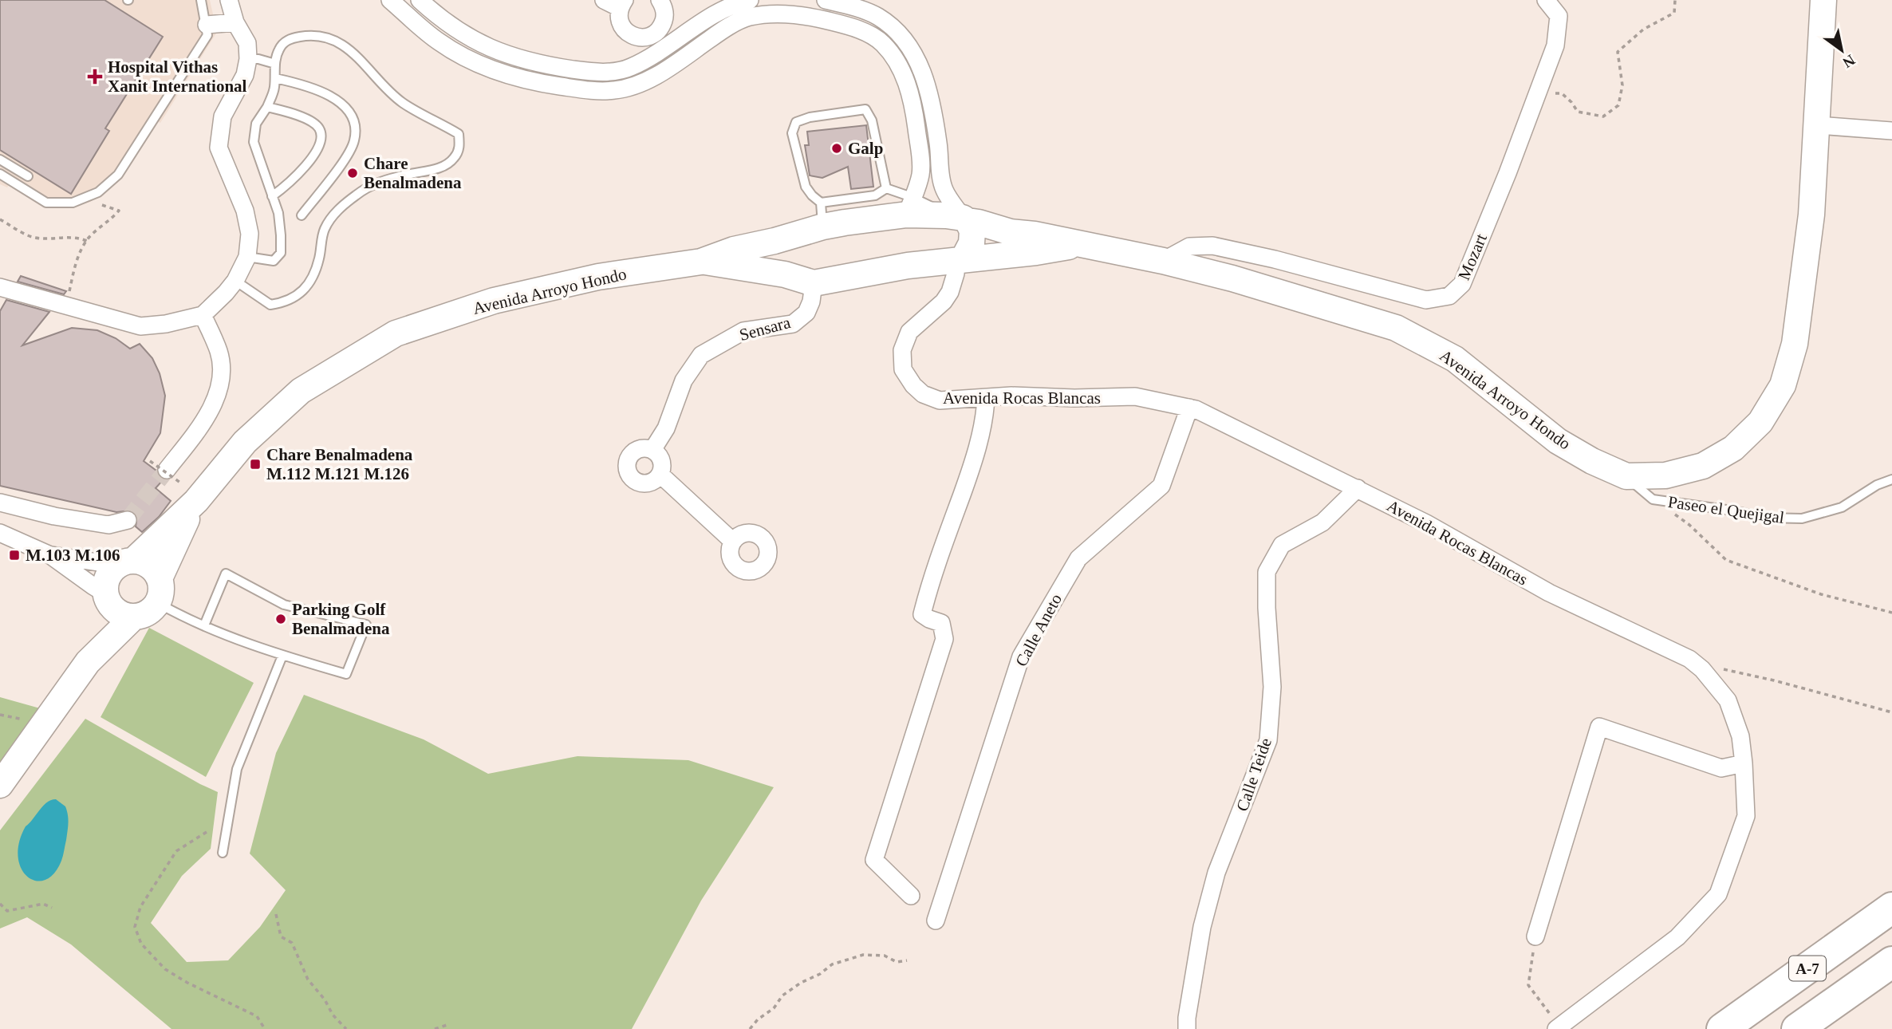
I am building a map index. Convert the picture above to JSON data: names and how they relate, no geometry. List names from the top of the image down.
{
  "streets": {
    "highway": ["A-7"],
    "main road": ["Avenida Arroyo Hondo"],
    "street": [
      "Mozart",
      "Sensara",
      "Avenida Rocas Blancas",
      "Calle Aneto",
      "Calle Teide"
    ],
    "lane": ["Paseo el Quejigal"]
  },
  "crossings": [
    ["Mozart", "Avenida Arroyo Hondo"],
    ["Avenida Arroyo Hondo", "Sensara"],
    ["Avenida Arroyo Hondo", "Avenida Rocas Blancas"],
    ["Avenida Arroyo Hondo", "Paseo el Quejigal"],
    ["Avenida Rocas Blancas", "Calle Aneto"],
    ["Avenida Rocas Blancas", "Calle Teide"]
  ],
  "places": {
    "health": ["Hospital Vithas Xanit International"],
    "other": ["Galp", "Chare Benalmadena", "Parking Golf Benalmadena"],
    "transit": ["Chare Benalmadena M.112 M.121 M.126", "M.103 M.106"]
  },
  "north": "bottom right"
}
